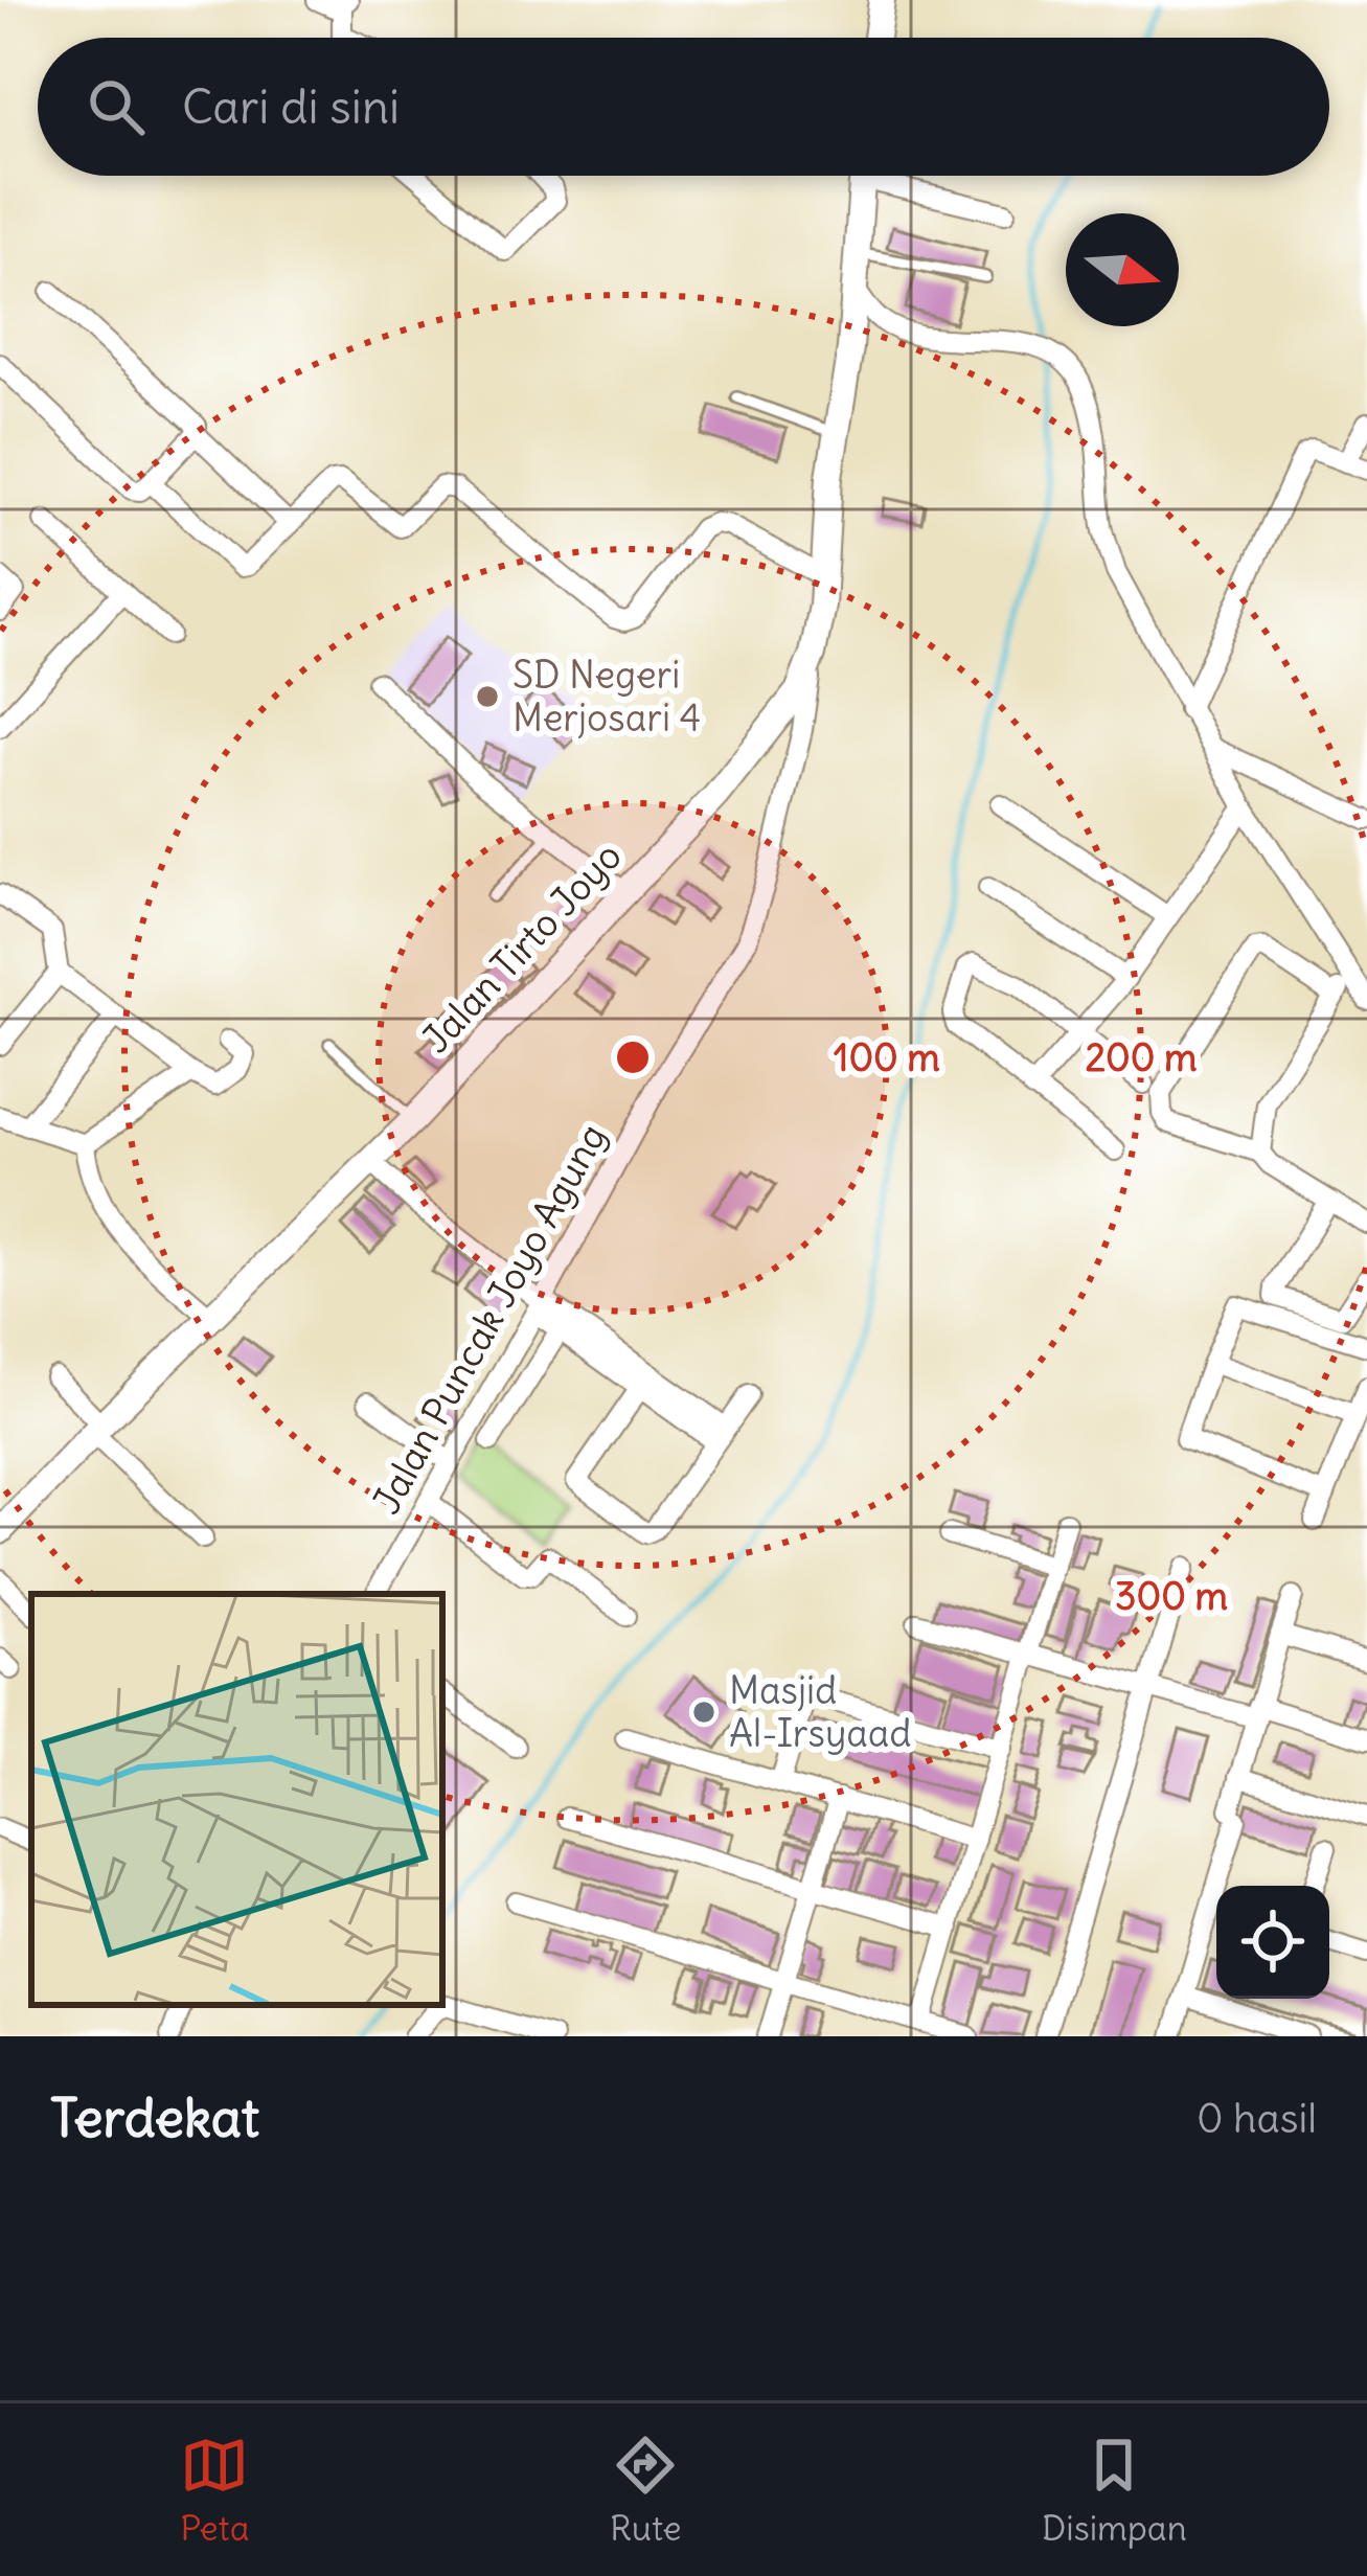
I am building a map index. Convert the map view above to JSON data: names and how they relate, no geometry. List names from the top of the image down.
{
  "streets": {
    "street": ["Jalan Tirto Joyo", "Jalan Puncak Joyo Agung"]
  },
  "crossings": [
    ["Jalan Tirto Joyo", "Jalan Puncak Joyo Agung"]
  ],
  "places": ["SD Negeri Merjosari 4", "Masjid Al-Irsyaad"],
  "north": "right",
  "page": {
    "search": "Cari di sini",
    "heading": ["Terdekat", "0 hasil"],
    "nav": ["Peta", "Rute", "Disimpan"]
  },
  "rings": ["100 m", "200 m", "300 m"]
}
